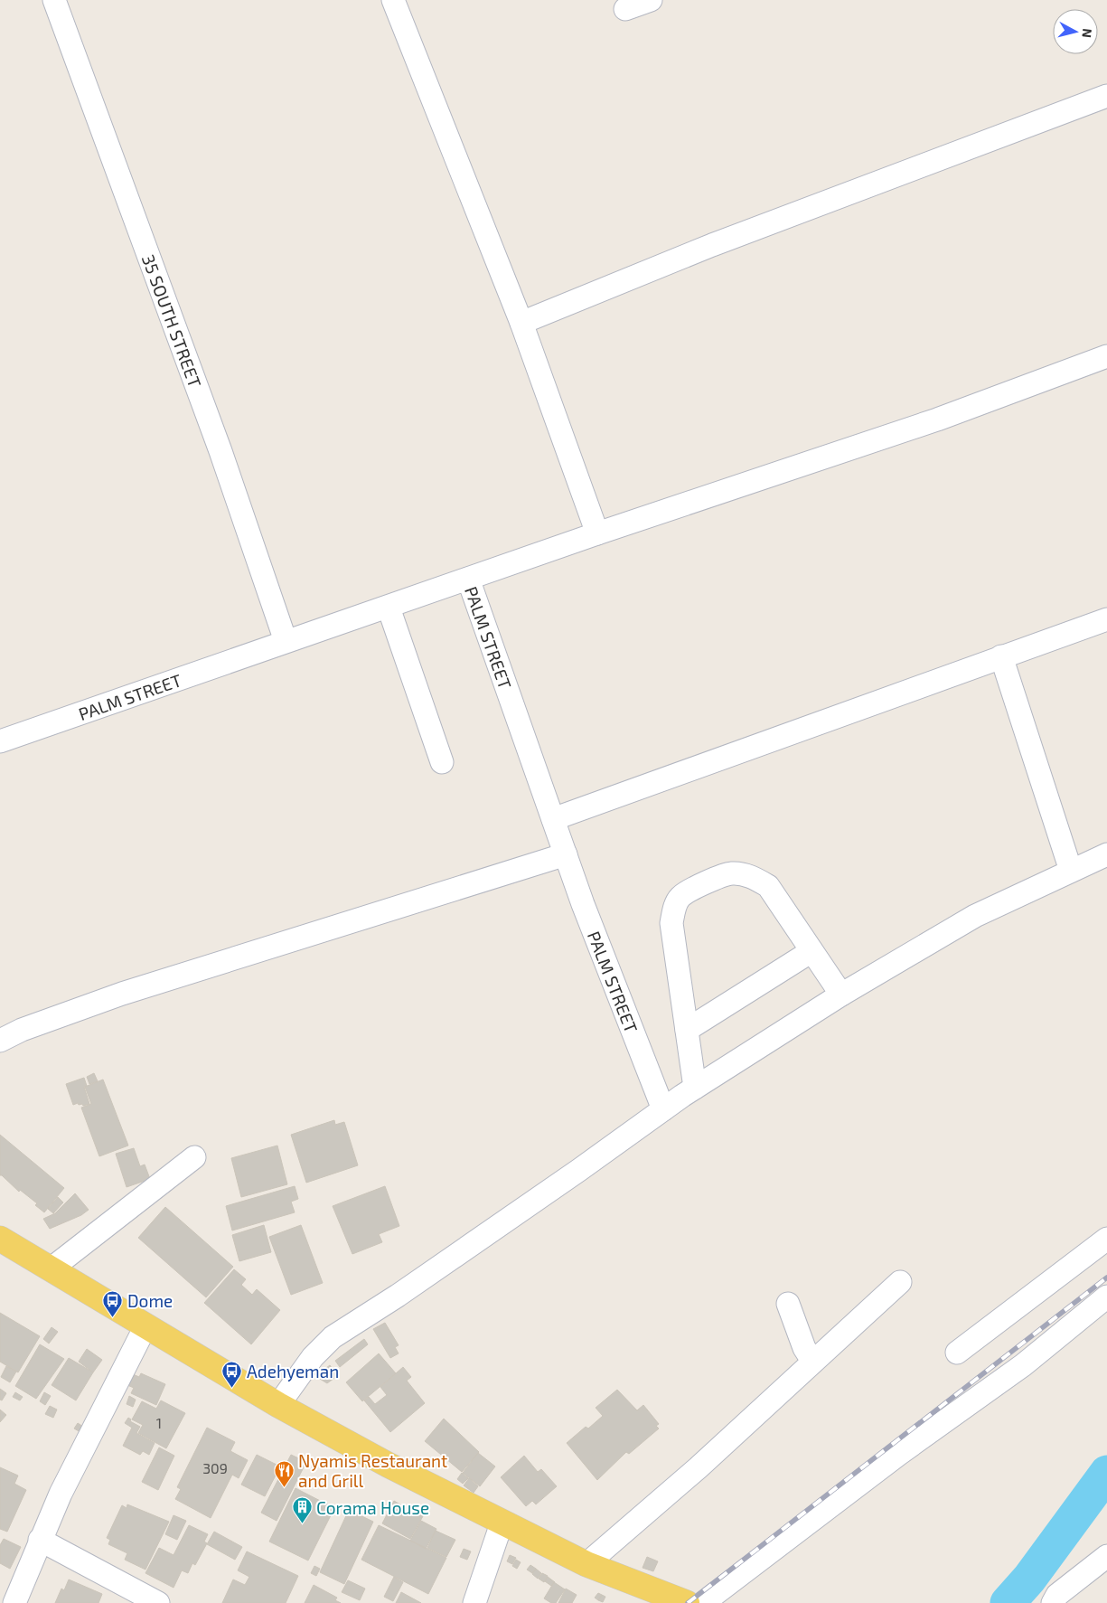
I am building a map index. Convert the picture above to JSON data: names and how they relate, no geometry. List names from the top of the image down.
{
  "streets": {
    "street": ["35 SOUTH STREET", "PALM STREET"]
  },
  "crossings": [
    ["35 SOUTH STREET", "PALM STREET"]
  ],
  "places": {
    "bus stop": ["Dome", "Adehyeman"],
    "restaurant": ["Nyamis Restaurant and Grill"],
    "building": ["Corama House"]
  },
  "house_numbers": ["1", "309"],
  "north": "right"
}
